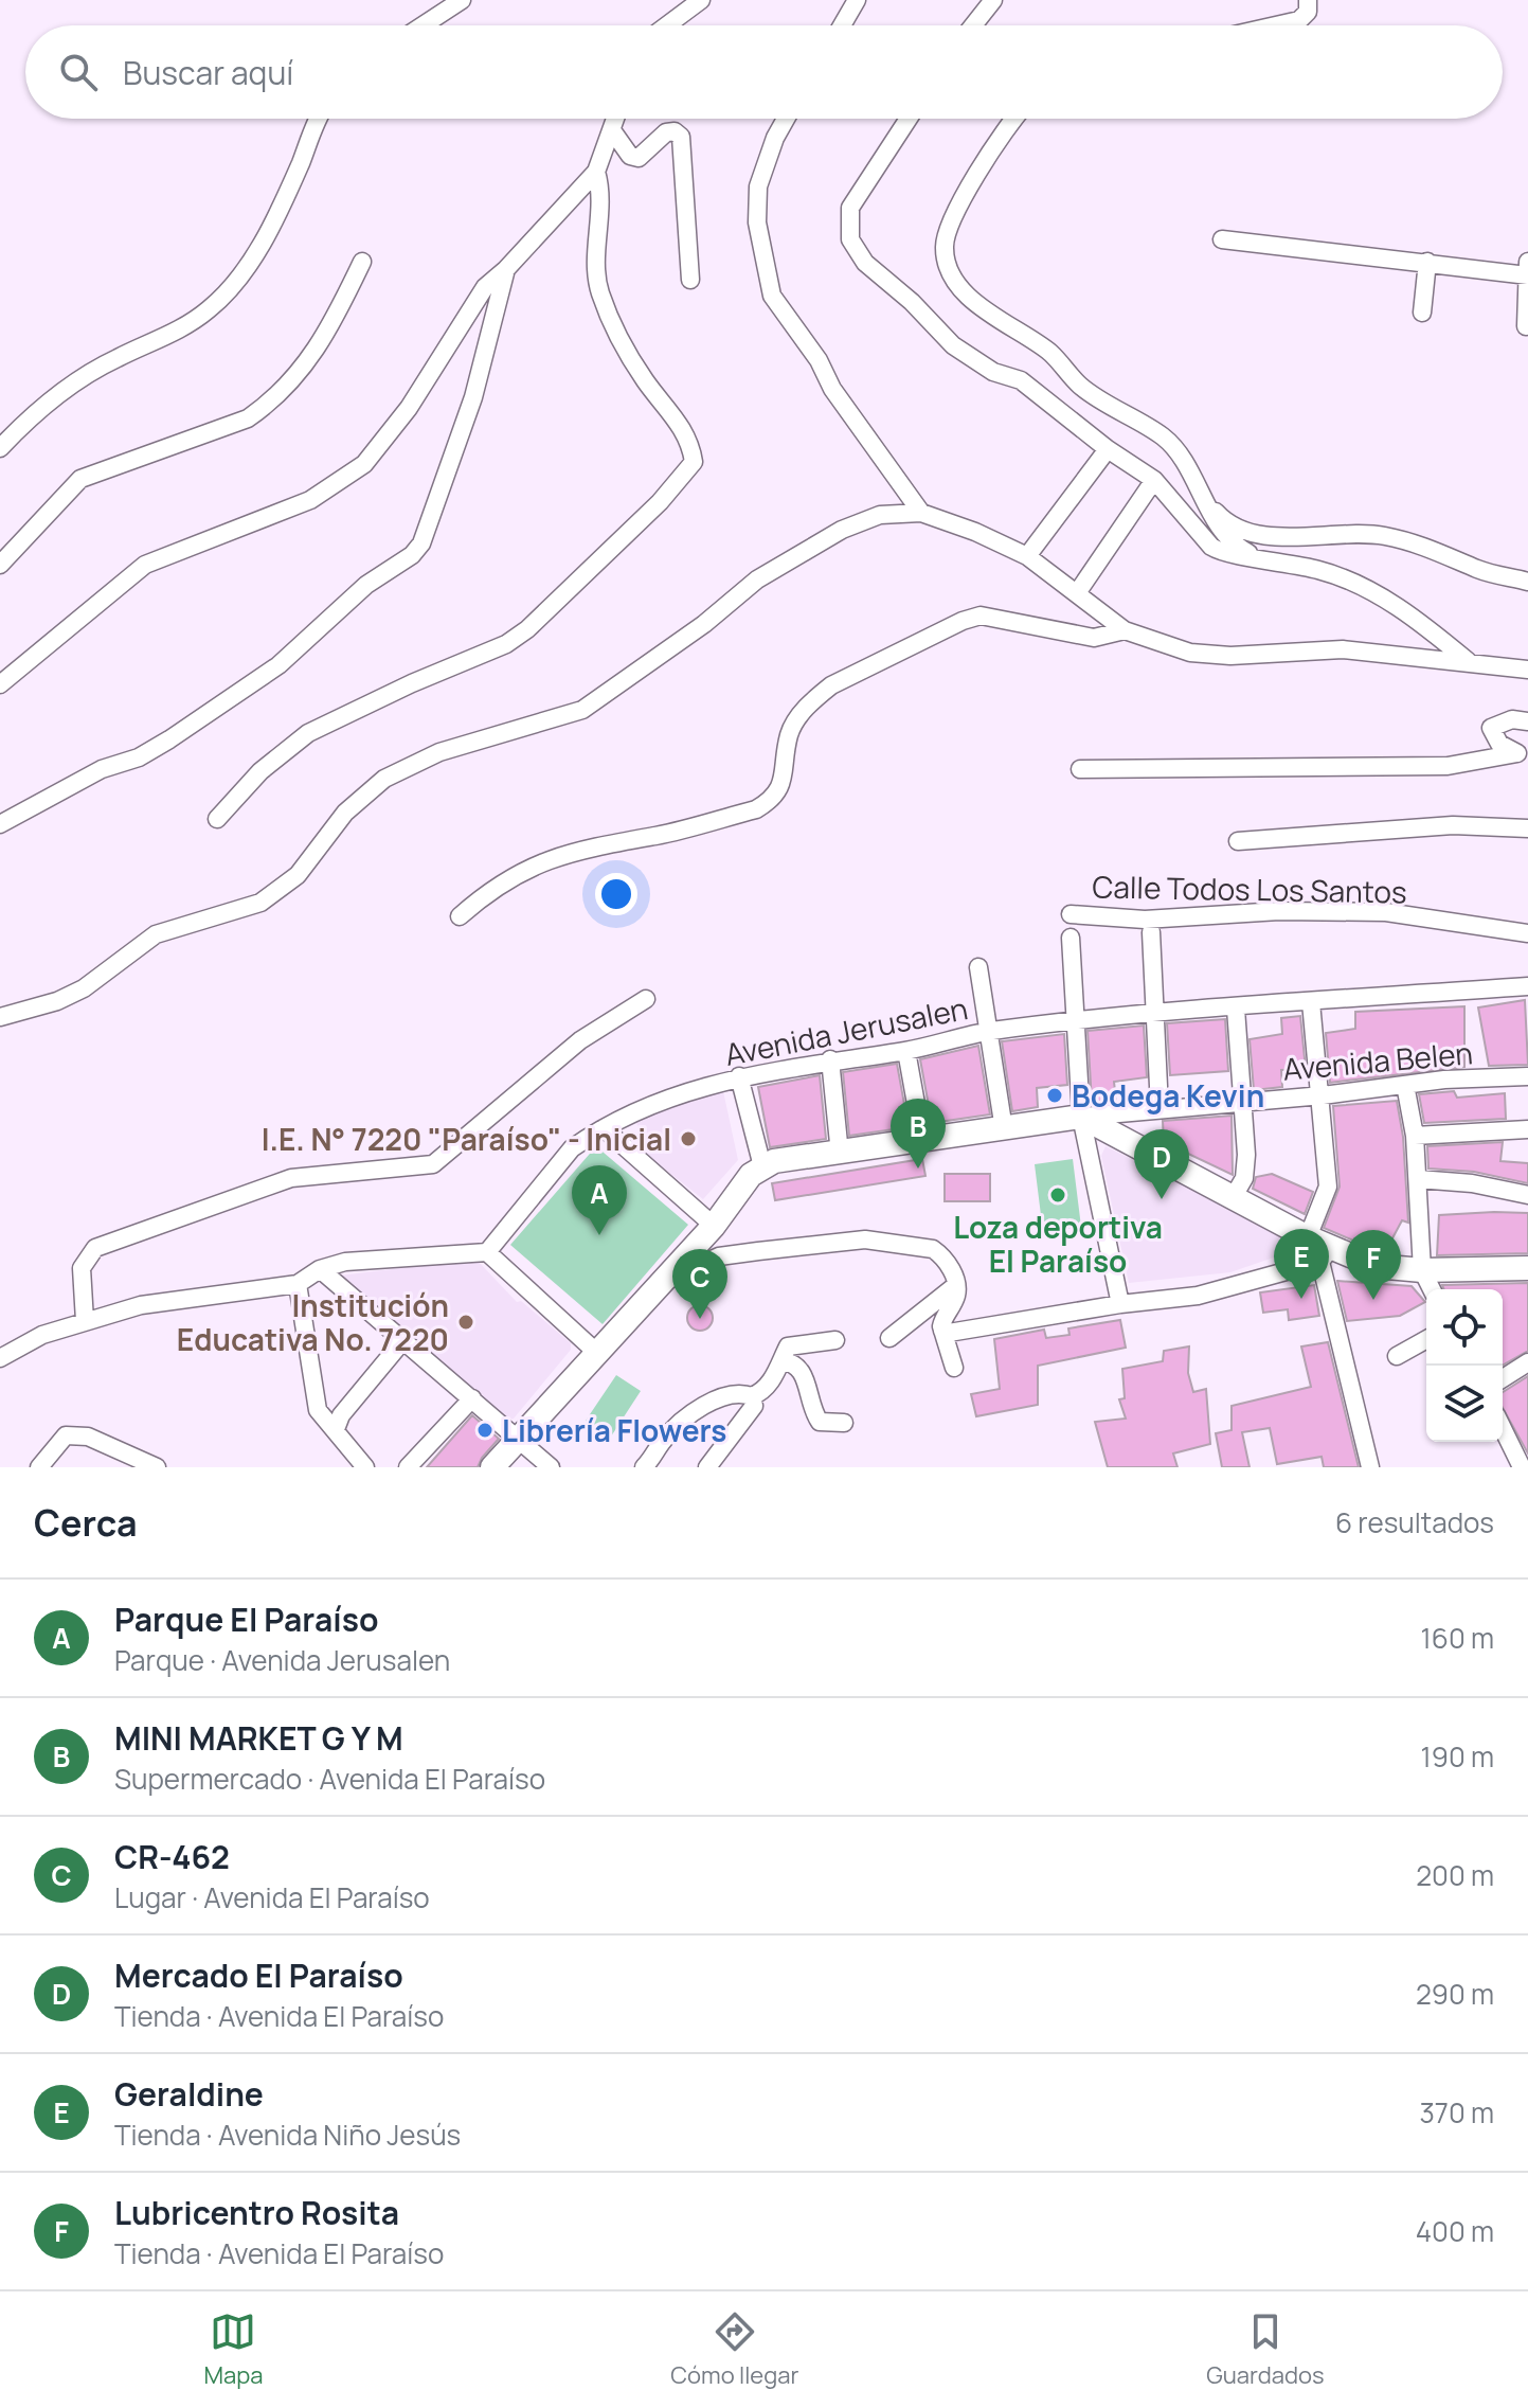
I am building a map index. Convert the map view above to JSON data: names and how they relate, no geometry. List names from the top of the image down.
{
  "streets": {
    "street": ["Calle Todos Los Santos", "Avenida Jerusalen", "Avenida Belen"]
  },
  "places": [
    "Bodega Kevin",
    "I.E. N° 7220 \"Paraíso\" - Inicial",
    "Loza deportiva El Paraíso",
    "Institución Educativa No. 7220",
    "Librería Flowers"
  ],
  "page": {
    "search": "Buscar aquí",
    "pins": [
      "B",
      "D",
      "A",
      "E",
      "F",
      "C"
    ],
    "heading": ["Cerca", "6 resultados"],
    "list": [
      {
        "mark": "A",
        "name": "Parque El Paraíso",
        "note": "Parque · Avenida Jerusalen",
        "value": "160 m"
      },
      {
        "mark": "B",
        "name": "MINI MARKET G Y M",
        "note": "Supermercado · Avenida El Paraíso",
        "value": "190 m"
      },
      {
        "mark": "C",
        "name": "CR-462",
        "note": "Lugar · Avenida El Paraíso",
        "value": "200 m"
      },
      {
        "mark": "D",
        "name": "Mercado El Paraíso",
        "note": "Tienda · Avenida El Paraíso",
        "value": "290 m"
      },
      {
        "mark": "E",
        "name": "Geraldine",
        "note": "Tienda · Avenida Niño Jesús",
        "value": "370 m"
      },
      {
        "mark": "F",
        "name": "Lubricentro Rosita",
        "note": "Tienda · Avenida El Paraíso",
        "value": "400 m"
      }
    ],
    "nav": ["Mapa", "Cómo llegar", "Guardados"]
  }
}
